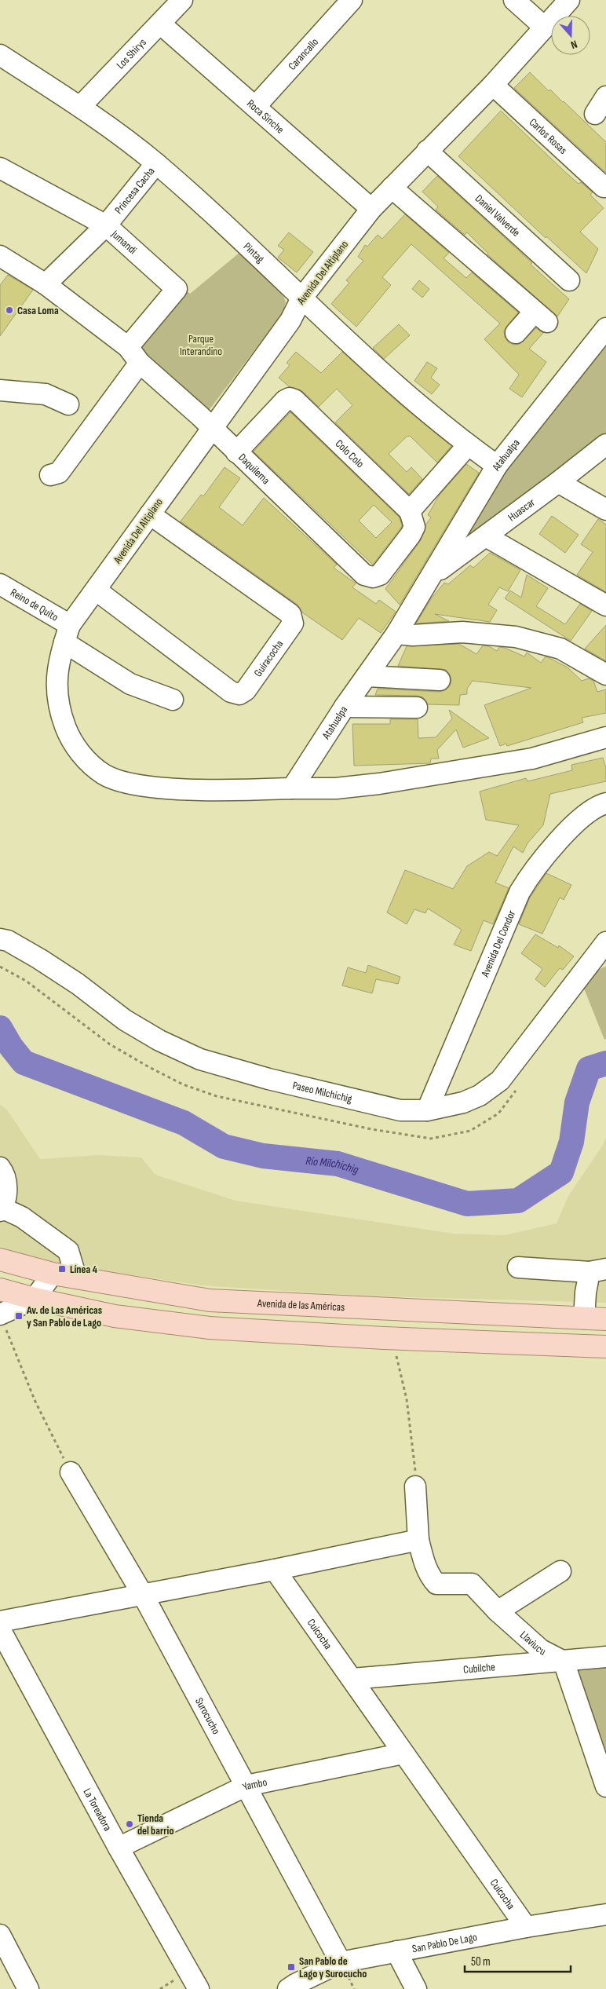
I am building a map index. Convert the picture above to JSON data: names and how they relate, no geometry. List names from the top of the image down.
{
  "streets": {
    "main road": ["Avenida de las Américas"],
    "street": [
      "Los Shirys",
      "Carancallo",
      "Roca Sinche",
      "Carlos Rosas",
      "Princesa Cacha",
      "Daniel Valverde",
      "Jumandi",
      "Pintag",
      "Avenida Del Altiplano",
      "Colo Colo",
      "Atahualpa",
      "Daquilema",
      "Huascar",
      "Reino de Quito",
      "Guiracocha",
      "Avenida Del Condor",
      "Paseo Milchichig",
      "Cuicocha",
      "Llaviucu",
      "Cubilche",
      "Surocucho",
      "Yambo",
      "La Toreadora",
      "San Pablo De Lago"
    ]
  },
  "crossings": [
    ["Los Shirys", "Roca Sinche"],
    ["Los Shirys", "Pintag"],
    ["Carancallo", "Roca Sinche"],
    ["Roca Sinche", "Avenida Del Altiplano"],
    ["Carlos Rosas", "Avenida Del Altiplano"],
    ["Princesa Cacha", "Jumandi"],
    ["Princesa Cacha", "Pintag"],
    ["Princesa Cacha", "Daquilema"],
    ["Daniel Valverde", "Avenida Del Altiplano"],
    ["Jumandi", "Daquilema"],
    ["Pintag", "Avenida Del Altiplano"],
    ["Pintag", "Atahualpa"],
    ["Avenida Del Altiplano", "Daquilema"],
    ["Avenida Del Altiplano", "Guiracocha"],
    ["Colo Colo", "Daquilema"],
    ["Atahualpa", "Huascar"],
    ["Avenida Del Condor", "Paseo Milchichig"],
    ["Cuicocha", "Cubilche"],
    ["Cuicocha", "Yambo"],
    ["Cuicocha", "San Pablo De Lago"],
    ["Llaviucu", "Cubilche"],
    ["Surocucho", "Yambo"],
    ["Surocucho", "San Pablo De Lago"],
    ["Yambo", "La Toreadora"]
  ],
  "water": ["Río Milchichig"],
  "parks": ["Parque Interandino"],
  "places": {
    "other": ["Casa Loma", "Tienda del barrio"],
    "transit": ["Línea 4", "Av. de Las Américas y San Pablo de Lago", "San Pablo de Lago y Surocucho"]
  },
  "scale_bar": "50 m",
  "north": "bottom"
}
